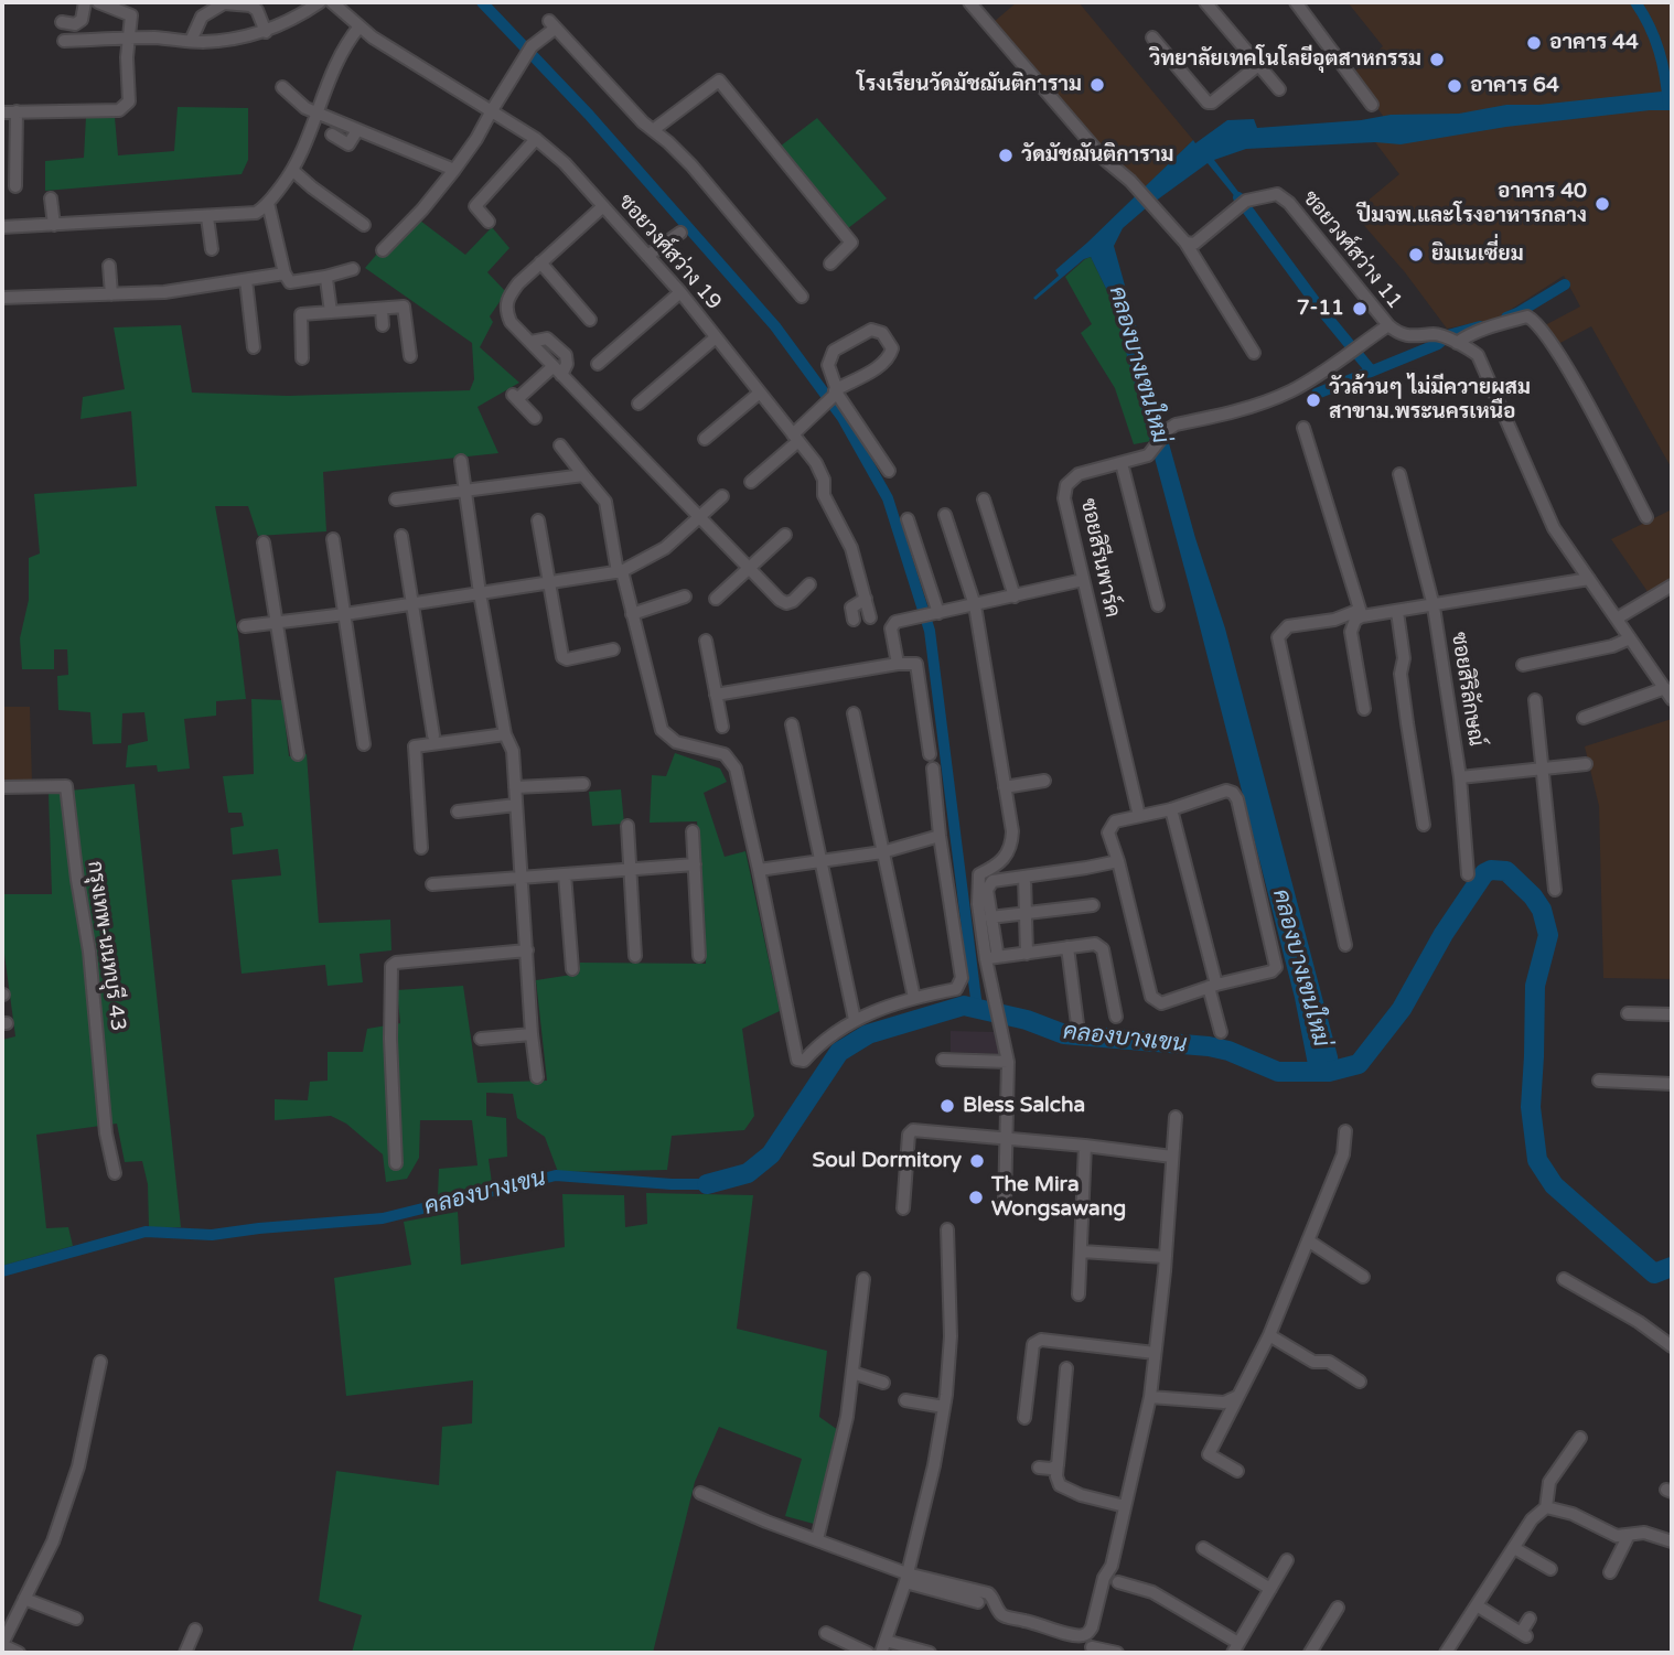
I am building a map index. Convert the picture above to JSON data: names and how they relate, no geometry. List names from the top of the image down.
{
  "streets": {
    "street": [
      "ซอยวงศ์สว่าง 11",
      "ซอยวงศ์สว่าง 19",
      "ซอยสิรีนพาร์ค",
      "ซอยสิริลักษณ์",
      "กรุงเทพ-นนทบุรี 43"
    ]
  },
  "crossings": [
    ["ซอยวงศ์สว่าง 11", "ซอยสิรีนพาร์ค"]
  ],
  "water": ["คลองบางเขนใหม่", "คลองบางเขน"],
  "places": [
    "อาคาร 44",
    "วิทยาลัยเทคโนโลยีอุตสาหกรรม",
    "โรงเรียนวัดมัชฌันติการาม",
    "อาคาร 64",
    "วัดมัชฌันติการาม",
    "อาคาร 40 ปีมจพ.และโรงอาหารกลาง",
    "ยิมเนเซี่ยม",
    "7-11",
    "วัวล้วนๆ ไม่มีควายผสม สาขาม.พระนครเหนือ",
    "Bless Salcha",
    "Soul Dormitory",
    "The Mira Wongsawang"
  ]
}
